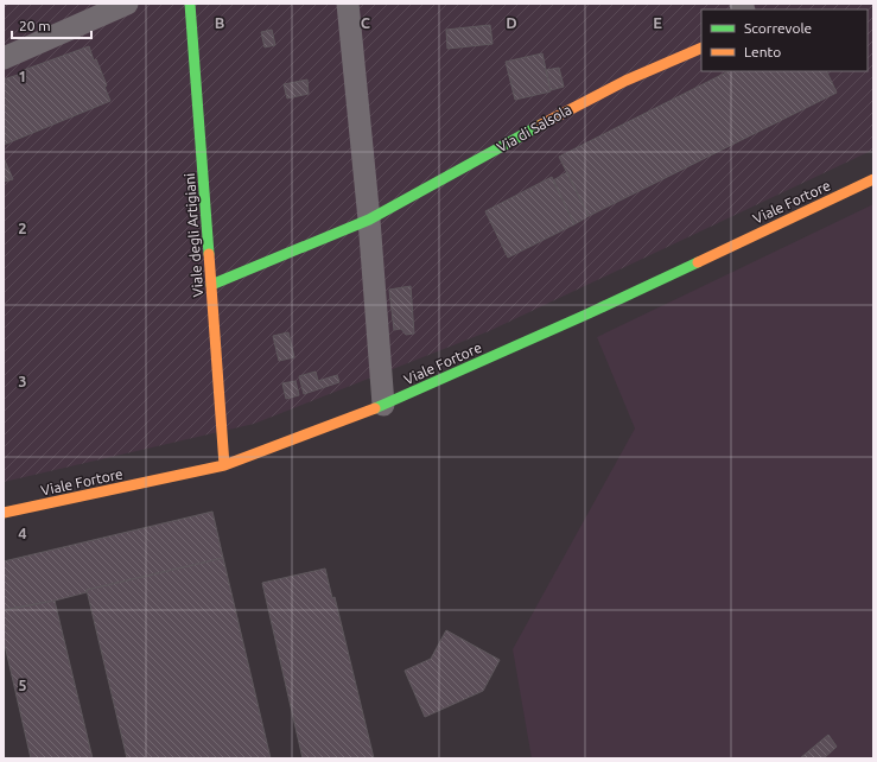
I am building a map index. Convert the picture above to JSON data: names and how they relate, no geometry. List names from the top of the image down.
{
  "streets": {
    "street": ["Via di Salsola", "Viale Fortore", "Viale degli Artigiani"]
  },
  "crossings": [
    ["Via di Salsola", "Viale degli Artigiani"],
    ["Viale Fortore", "Viale degli Artigiani"]
  ],
  "legend": ["Scorrevole", "Lento"],
  "scale_bar": "20 m",
  "grid": {
    "columns": [
      "B",
      "C",
      "D",
      "E"
    ],
    "rows": [
      "1",
      "2",
      "3",
      "4",
      "5"
    ]
  }
}
